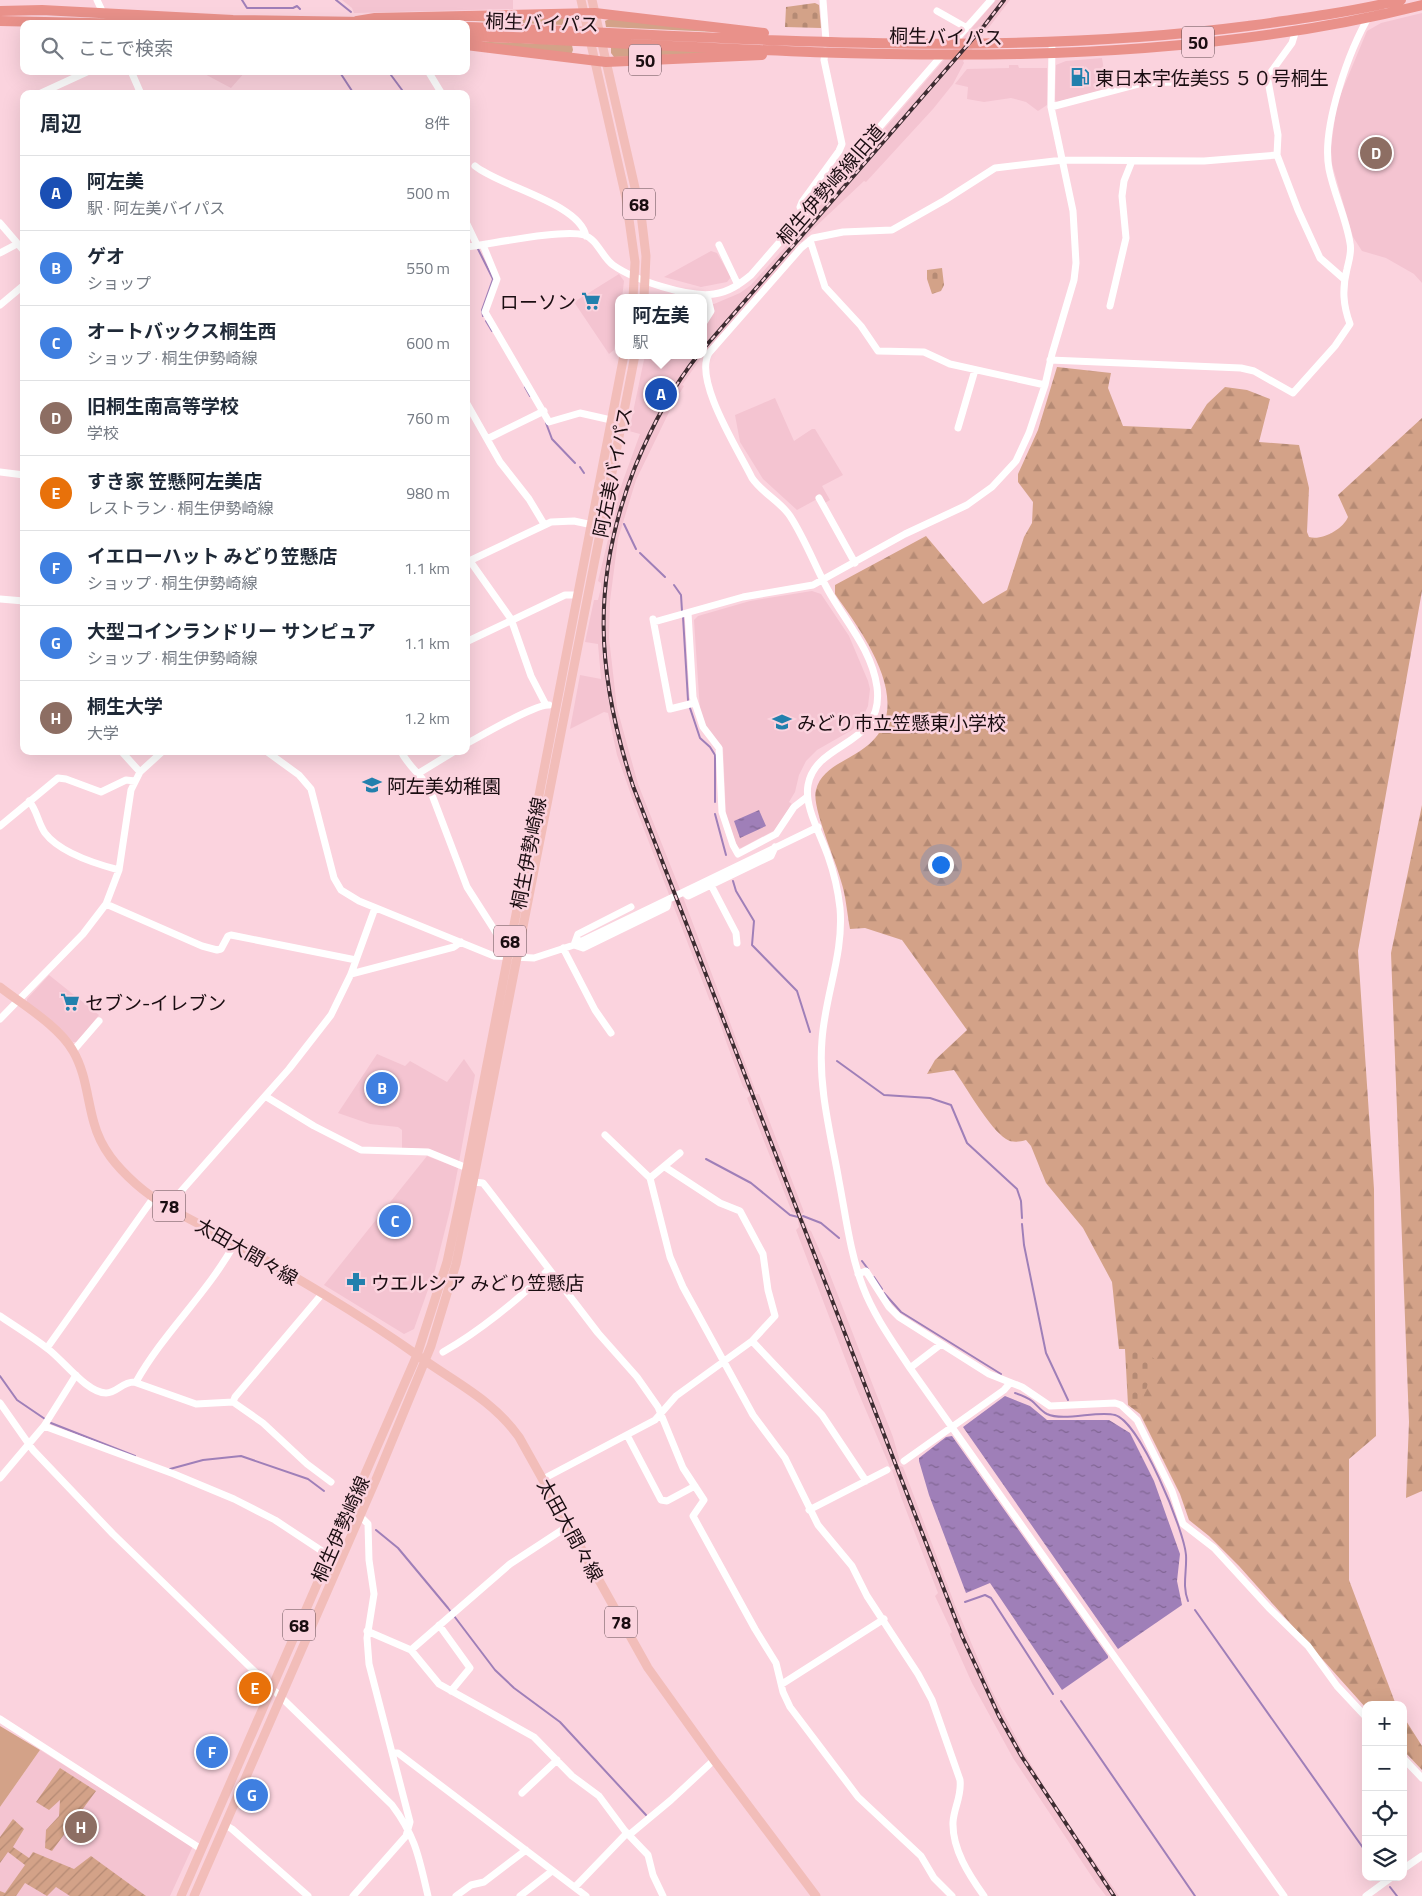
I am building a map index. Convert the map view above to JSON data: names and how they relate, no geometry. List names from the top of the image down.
{
  "streets": {
    "highway": ["桐生バイパス", "50"],
    "main road": [
      "68",
      "阿左美バイパス",
      "桐生伊勢崎線",
      "78",
      "太田大間々線"
    ],
    "street": ["桐生伊勢崎線旧道"]
  },
  "crossings": [
    ["桐生バイパス", "50"],
    ["50", "68"],
    ["桐生伊勢崎線旧道", "68"],
    ["阿左美バイパス", "桐生伊勢崎線"],
    ["桐生伊勢崎線", "太田大間々線"]
  ],
  "places": {
    "fuel station": ["東日本宇佐美SS ５０号桐生"],
    "supermarket": ["ローソン", "セブン-イレブン"],
    "school or university": ["みどり市立笠懸東小学校", "阿左美幼稚園"],
    "pharmacy": ["ウエルシア みどり笠懸店"]
  },
  "page": {
    "search": "ここで検索",
    "heading": ["周辺", "8件"],
    "pins": [
      "D",
      "A",
      "B",
      "C",
      "E",
      "F",
      "G",
      "H"
    ],
    "list": [
      {
        "mark": "A",
        "name": "阿左美",
        "note": "駅 · 阿左美バイパス",
        "value": "500 m"
      },
      {
        "mark": "B",
        "name": "ゲオ",
        "note": "ショップ",
        "value": "550 m"
      },
      {
        "mark": "C",
        "name": "オートバックス桐生西",
        "note": "ショップ · 桐生伊勢崎線",
        "value": "600 m"
      },
      {
        "mark": "D",
        "name": "旧桐生南高等学校",
        "note": "学校",
        "value": "760 m"
      },
      {
        "mark": "E",
        "name": "すき家 笠懸阿左美店",
        "note": "レストラン · 桐生伊勢崎線",
        "value": "980 m"
      },
      {
        "mark": "F",
        "name": "イエローハット みどり笠懸店",
        "note": "ショップ · 桐生伊勢崎線",
        "value": "1.1 km"
      },
      {
        "mark": "G",
        "name": "大型コインランドリー サンピュア",
        "note": "ショップ · 桐生伊勢崎線",
        "value": "1.1 km"
      },
      {
        "mark": "H",
        "name": "桐生大学",
        "note": "大学",
        "value": "1.2 km"
      }
    ],
    "popup": ["阿左美", "駅"],
    "map_buttons": ["+", "−"]
  }
}
